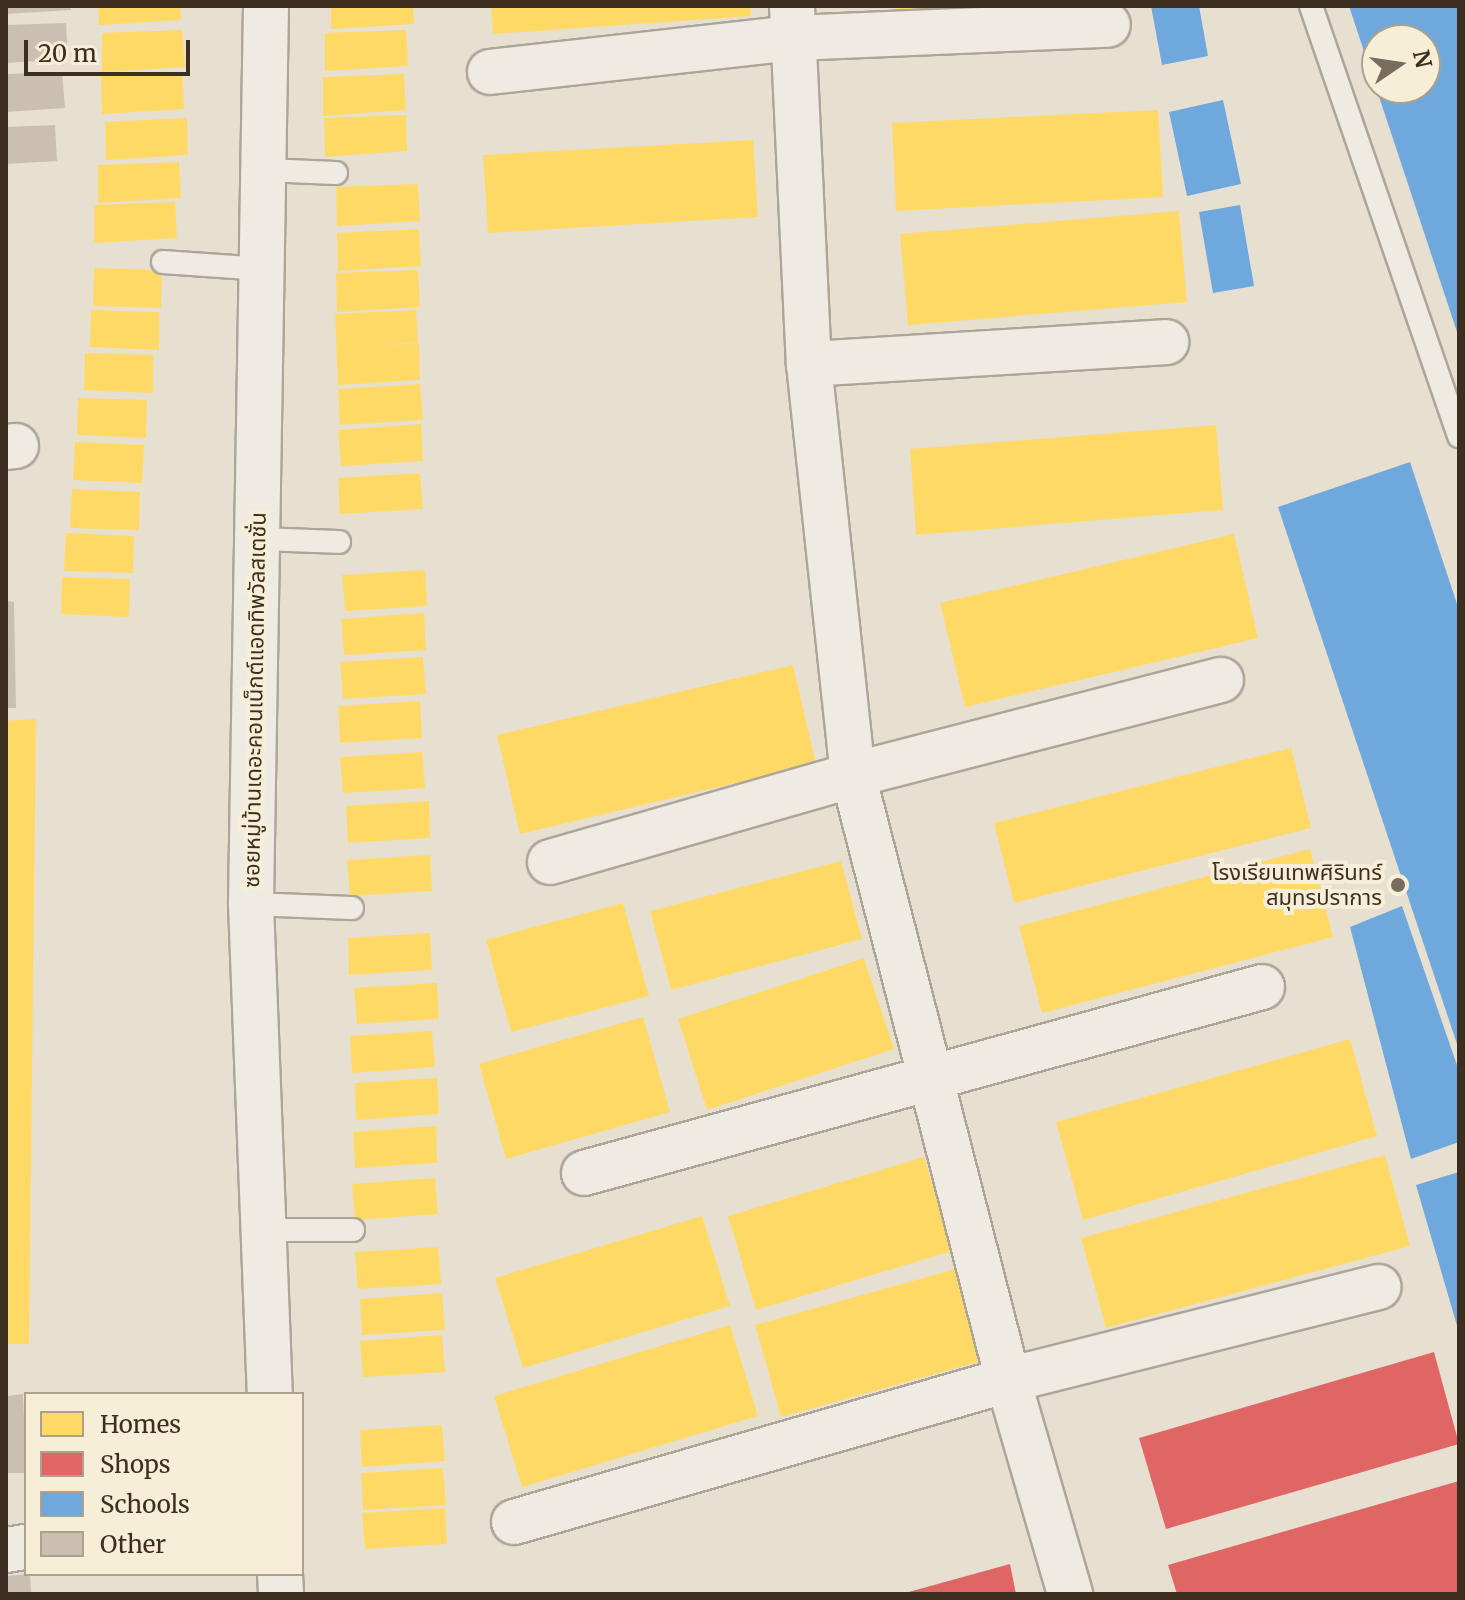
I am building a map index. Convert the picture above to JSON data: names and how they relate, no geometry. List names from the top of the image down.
{
  "streets": {
    "street": ["ซอยหมู่บ้านเดอะคอนเน็กต์แอตทิพวัลสเตชั่น"]
  },
  "places": ["โรงเรียนเทพศิรินทร์ สมุทรปราการ"],
  "legend": [
    "Homes",
    "Shops",
    "Schools",
    "Other"
  ],
  "scale_bar": "20 m",
  "north": "right"
}
